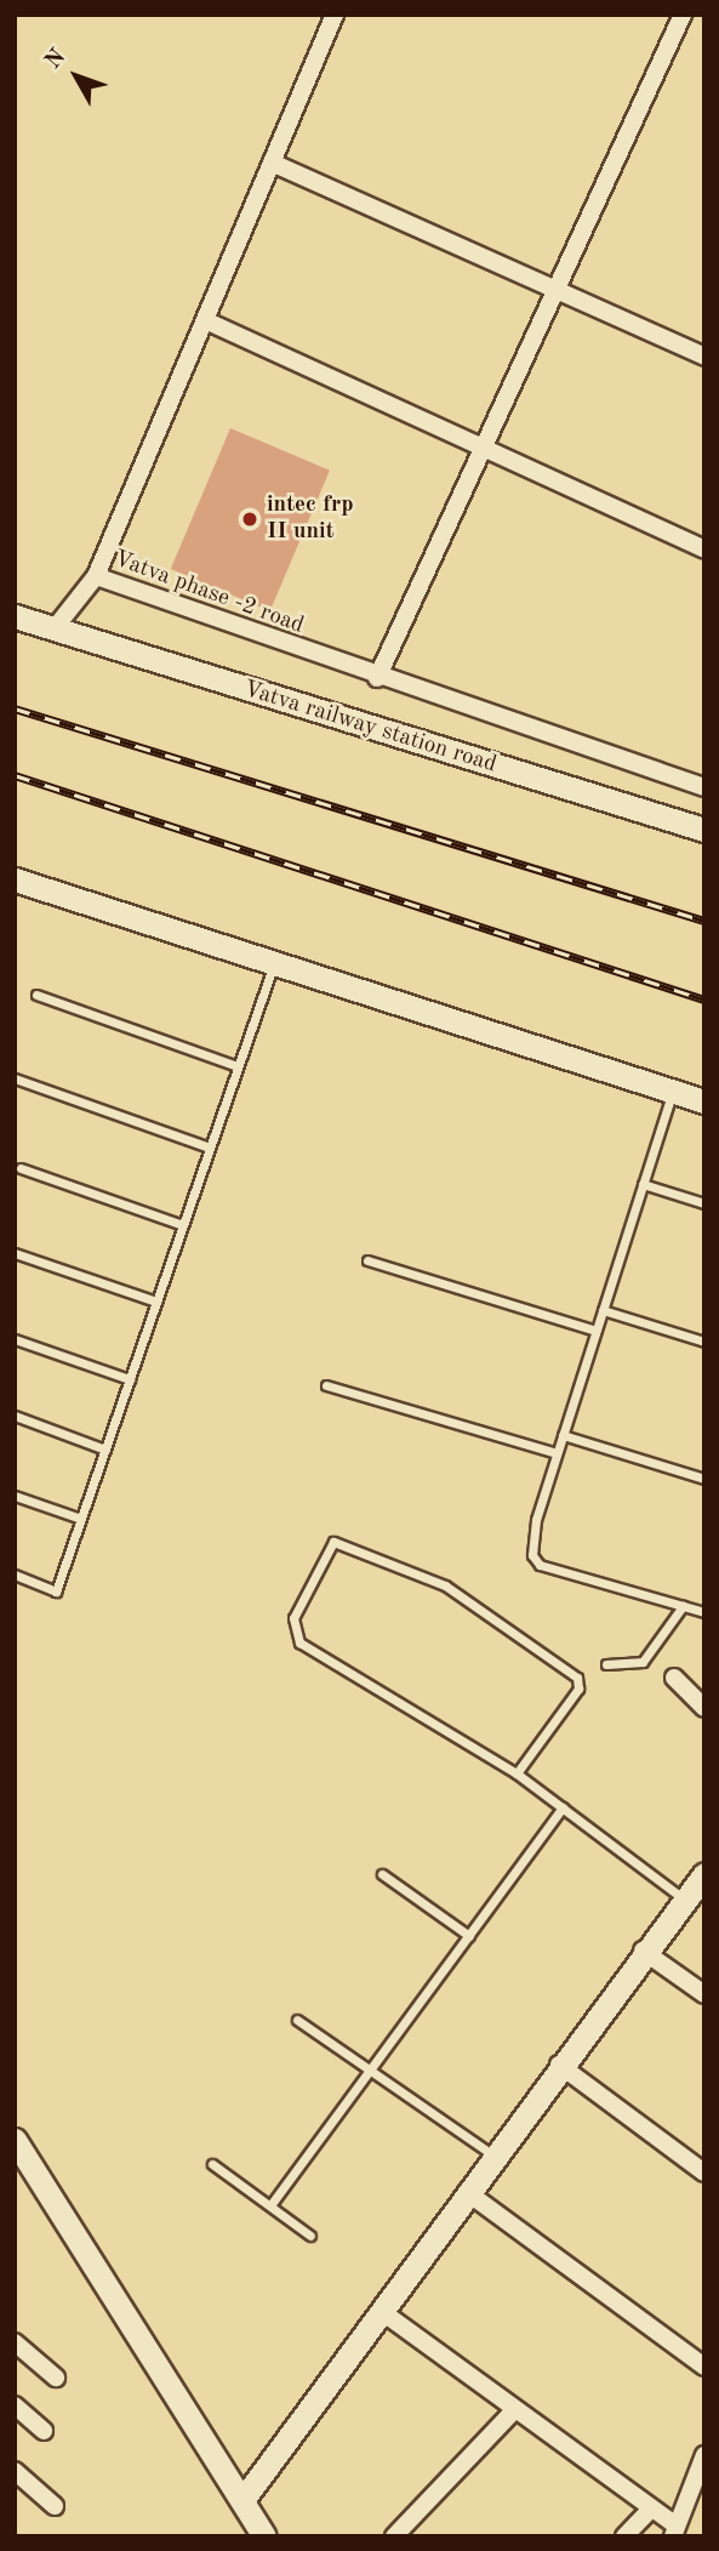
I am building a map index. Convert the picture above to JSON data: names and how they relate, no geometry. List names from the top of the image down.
{
  "streets": {
    "street": ["Vatva phase -2 road", "Vatva railway station road"]
  },
  "places": ["intec frp II unit"],
  "north": "top left"
}
